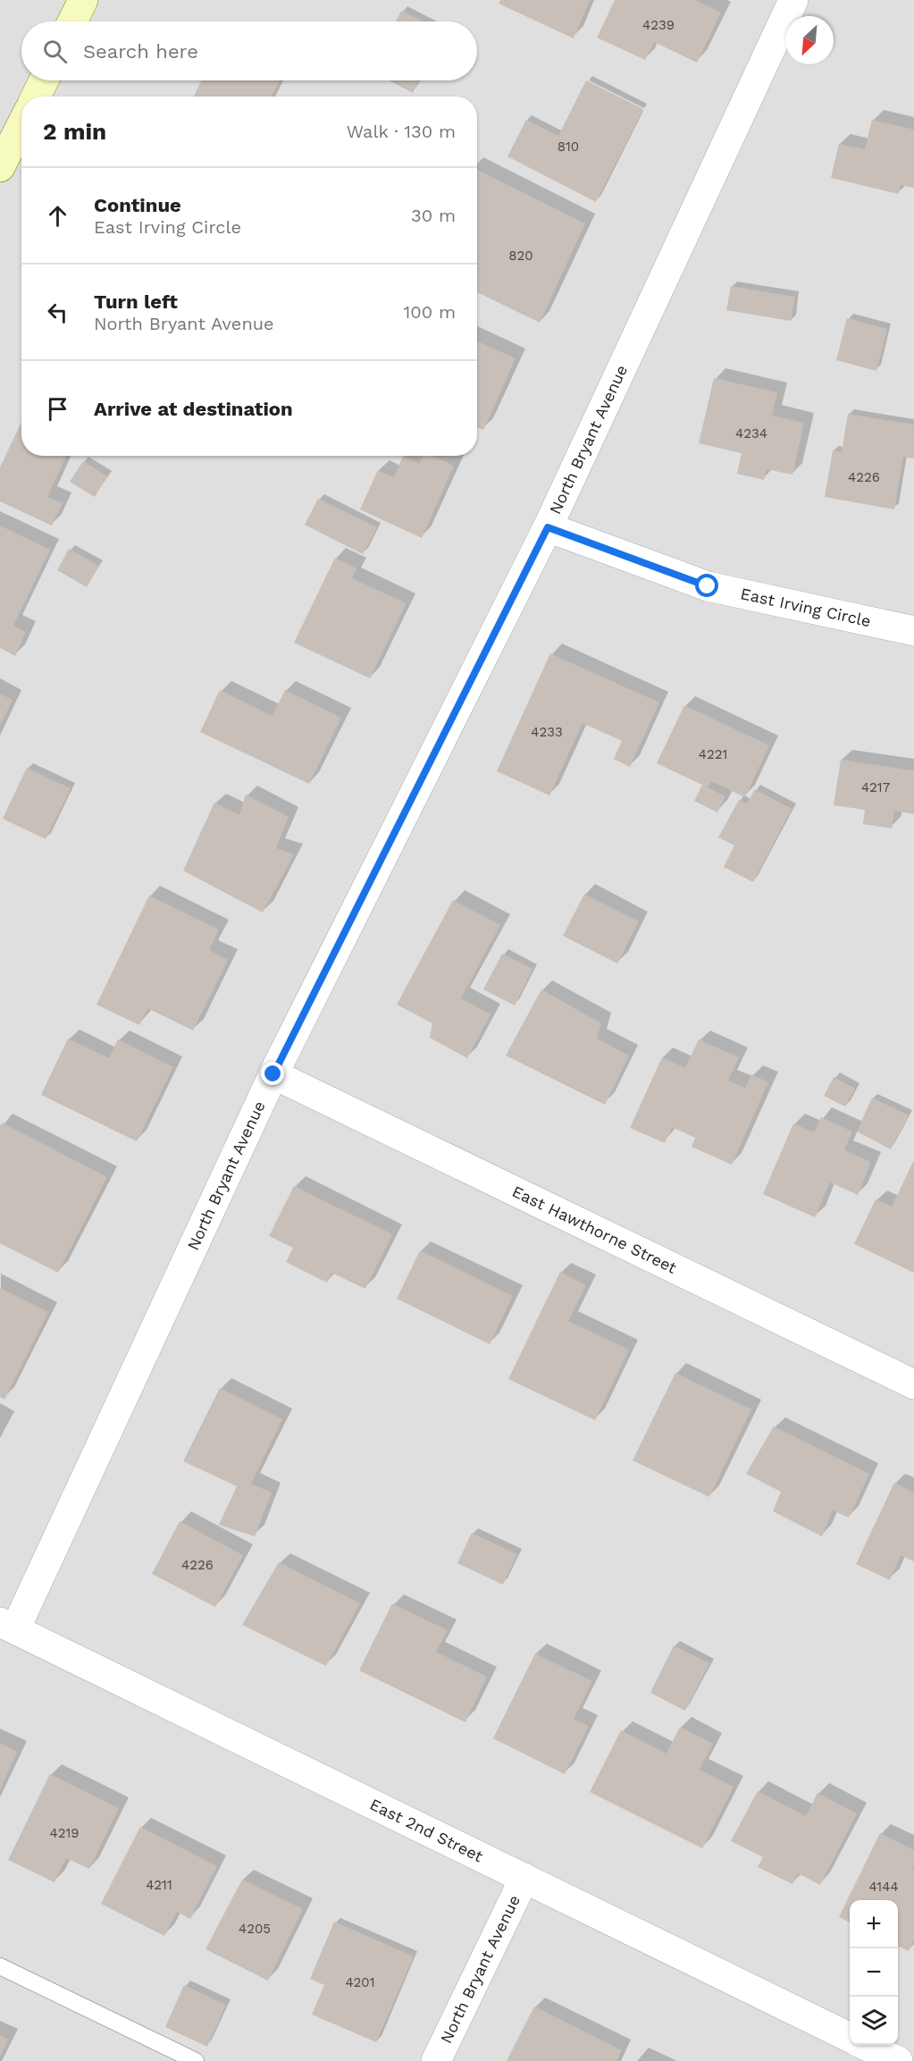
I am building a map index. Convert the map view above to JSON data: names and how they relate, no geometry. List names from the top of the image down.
{
  "streets": {
    "street": [
      "North Bryant Avenue",
      "East Irving Circle",
      "East Hawthorne Street",
      "East 2nd Street"
    ]
  },
  "crossings": [
    ["North Bryant Avenue", "East Irving Circle"],
    ["North Bryant Avenue", "East Hawthorne Street"],
    ["North Bryant Avenue", "East 2nd Street"]
  ],
  "house_numbers": [
    "4239",
    "810",
    "820",
    "4234",
    "4226",
    "4233",
    "4221",
    "4217",
    "4226",
    "4219",
    "4211",
    "4144",
    "4205",
    "4201"
  ],
  "north": "bottom left",
  "page": {
    "search": "Search here",
    "heading": ["2 min", "Walk · 130 m"],
    "list": [
      ["Continue", "East Irving Circle", "30 m"],
      ["Turn left", "North Bryant Avenue", "100 m"],
      "Arrive at destination"
    ],
    "map_buttons": ["+", "−"]
  }
}
